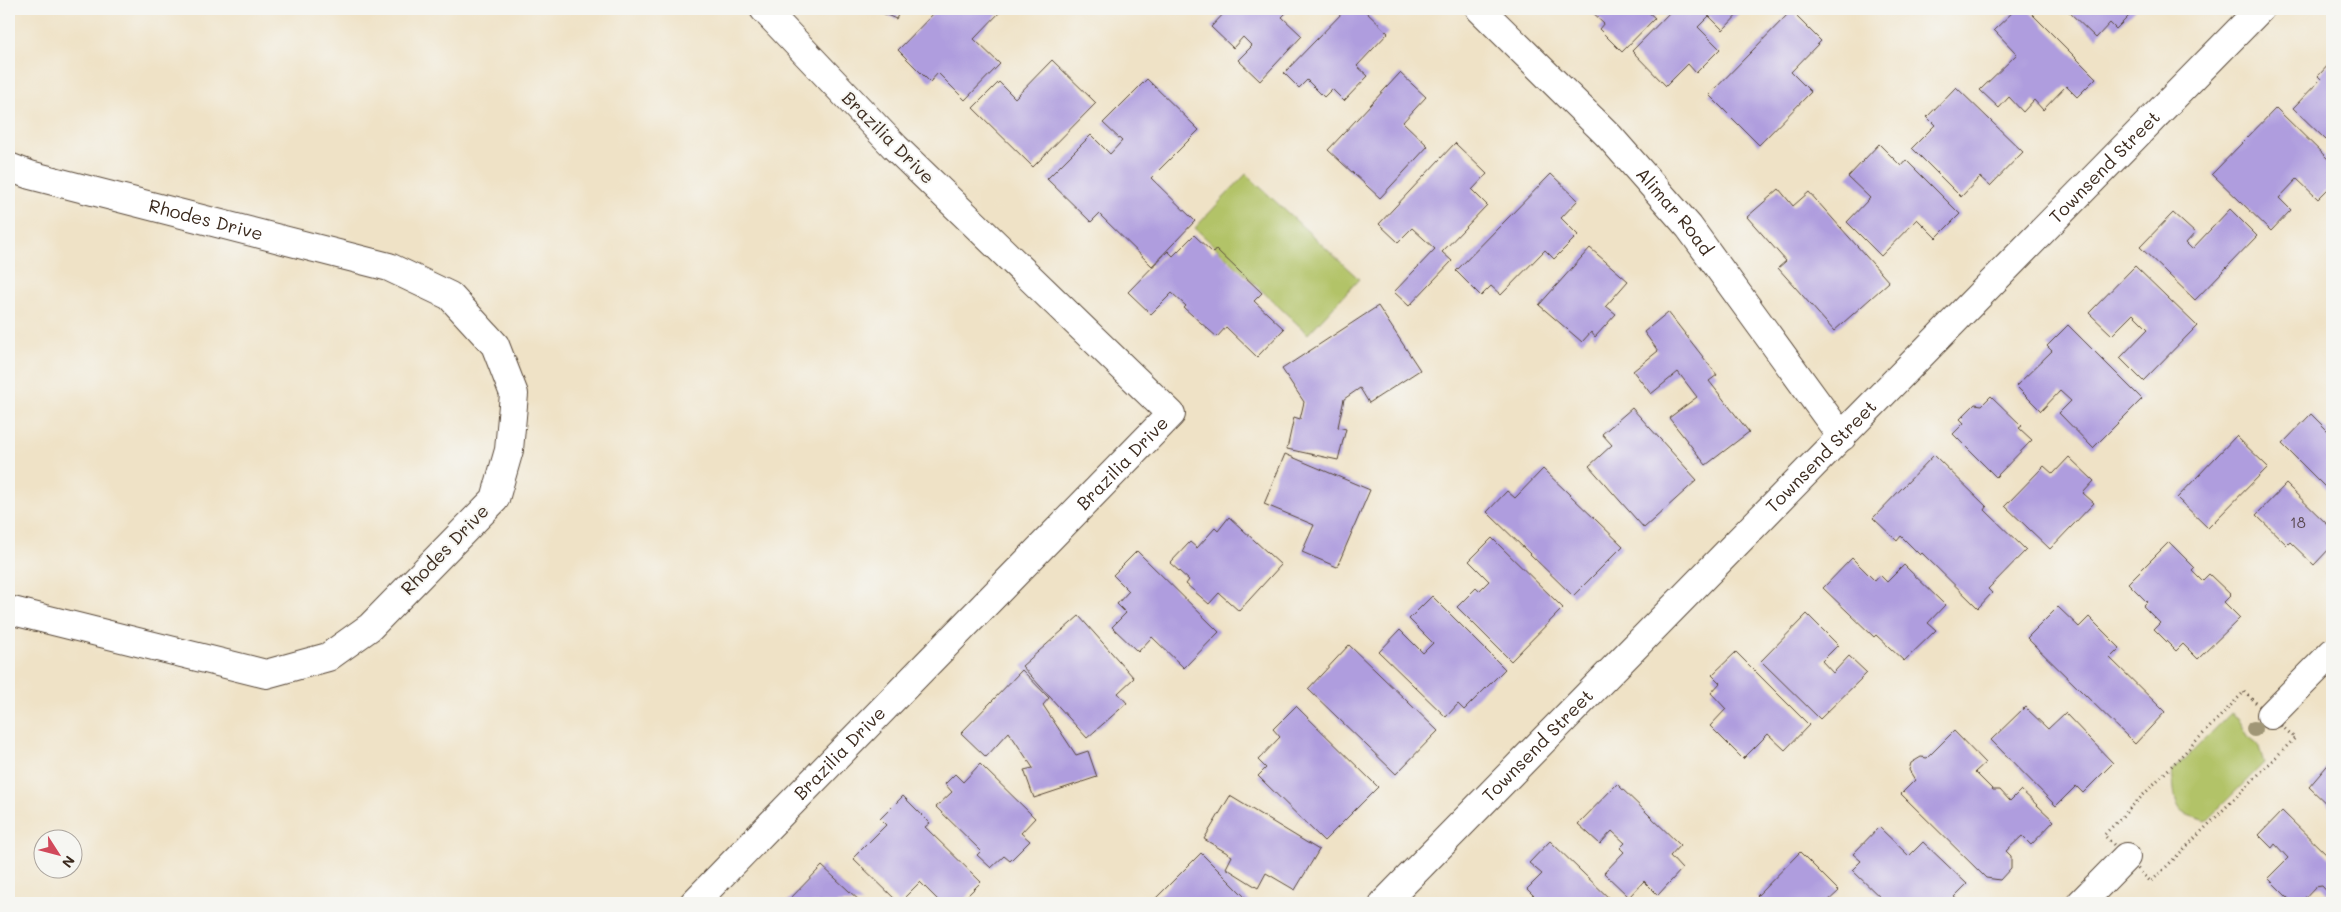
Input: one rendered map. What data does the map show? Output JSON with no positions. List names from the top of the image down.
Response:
{
  "streets": {
    "street": [
      "Brazilia Drive",
      "Townsend Street",
      "Alimar Road",
      "Rhodes Drive"
    ]
  },
  "crossings": [
    ["Townsend Street", "Alimar Road"]
  ],
  "house_numbers": ["18"],
  "north": "bottom right"
}
